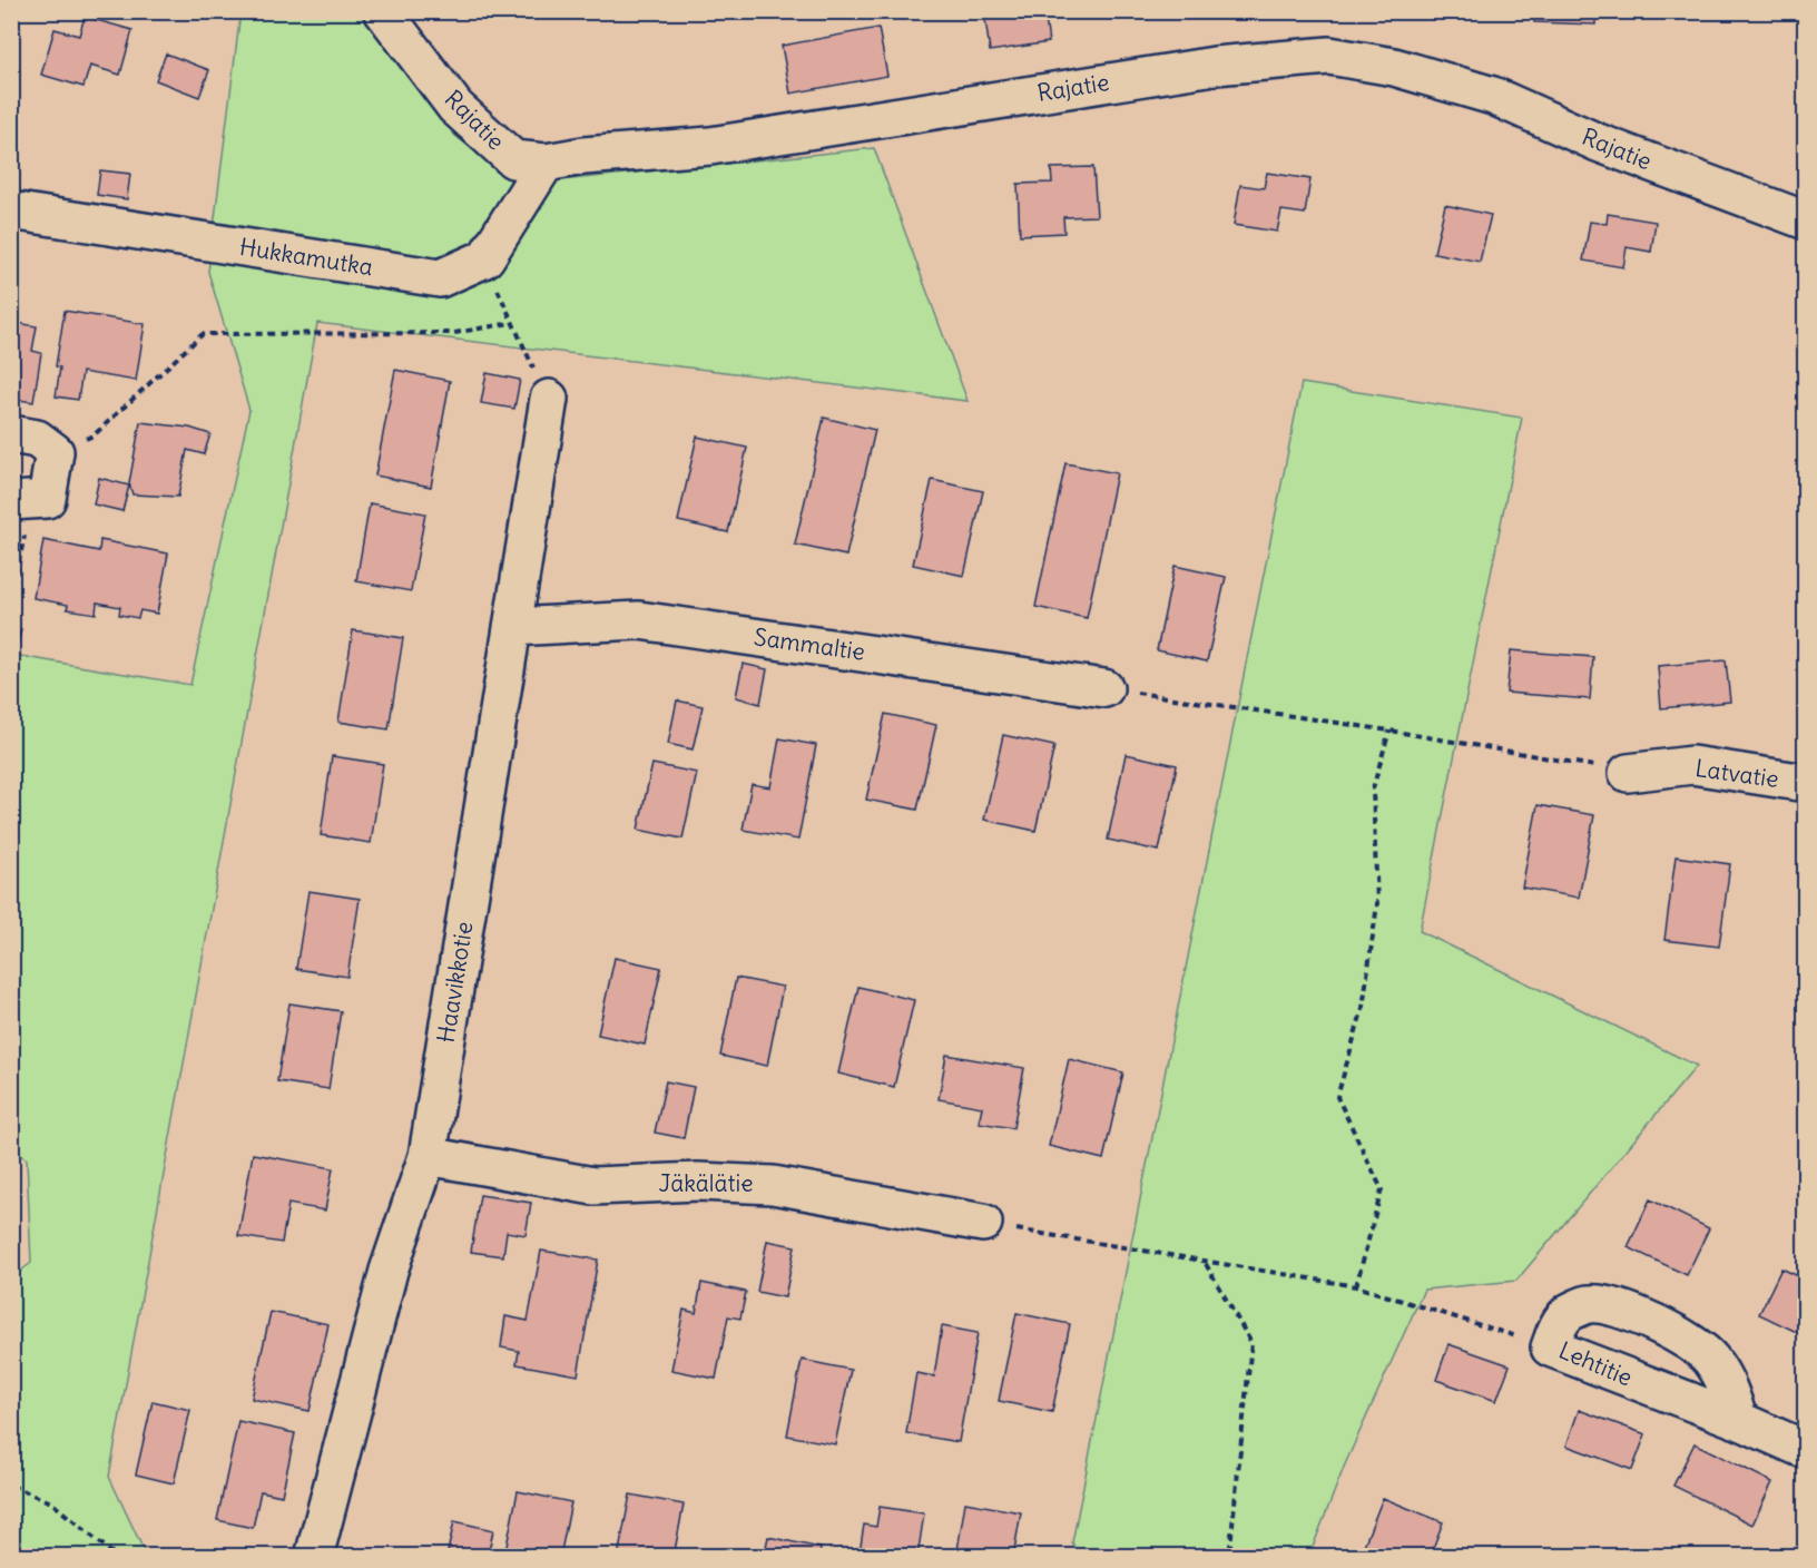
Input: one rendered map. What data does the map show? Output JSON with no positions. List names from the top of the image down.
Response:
{
  "streets": {
    "street": [
      "Rajatie",
      "Hukkamutka",
      "Sammaltie",
      "Latvatie",
      "Haavikkotie",
      "Jäkälätie",
      "Lehtitie"
    ]
  },
  "crossings": [
    ["Sammaltie", "Haavikkotie"],
    ["Haavikkotie", "Jäkälätie"]
  ]
}
